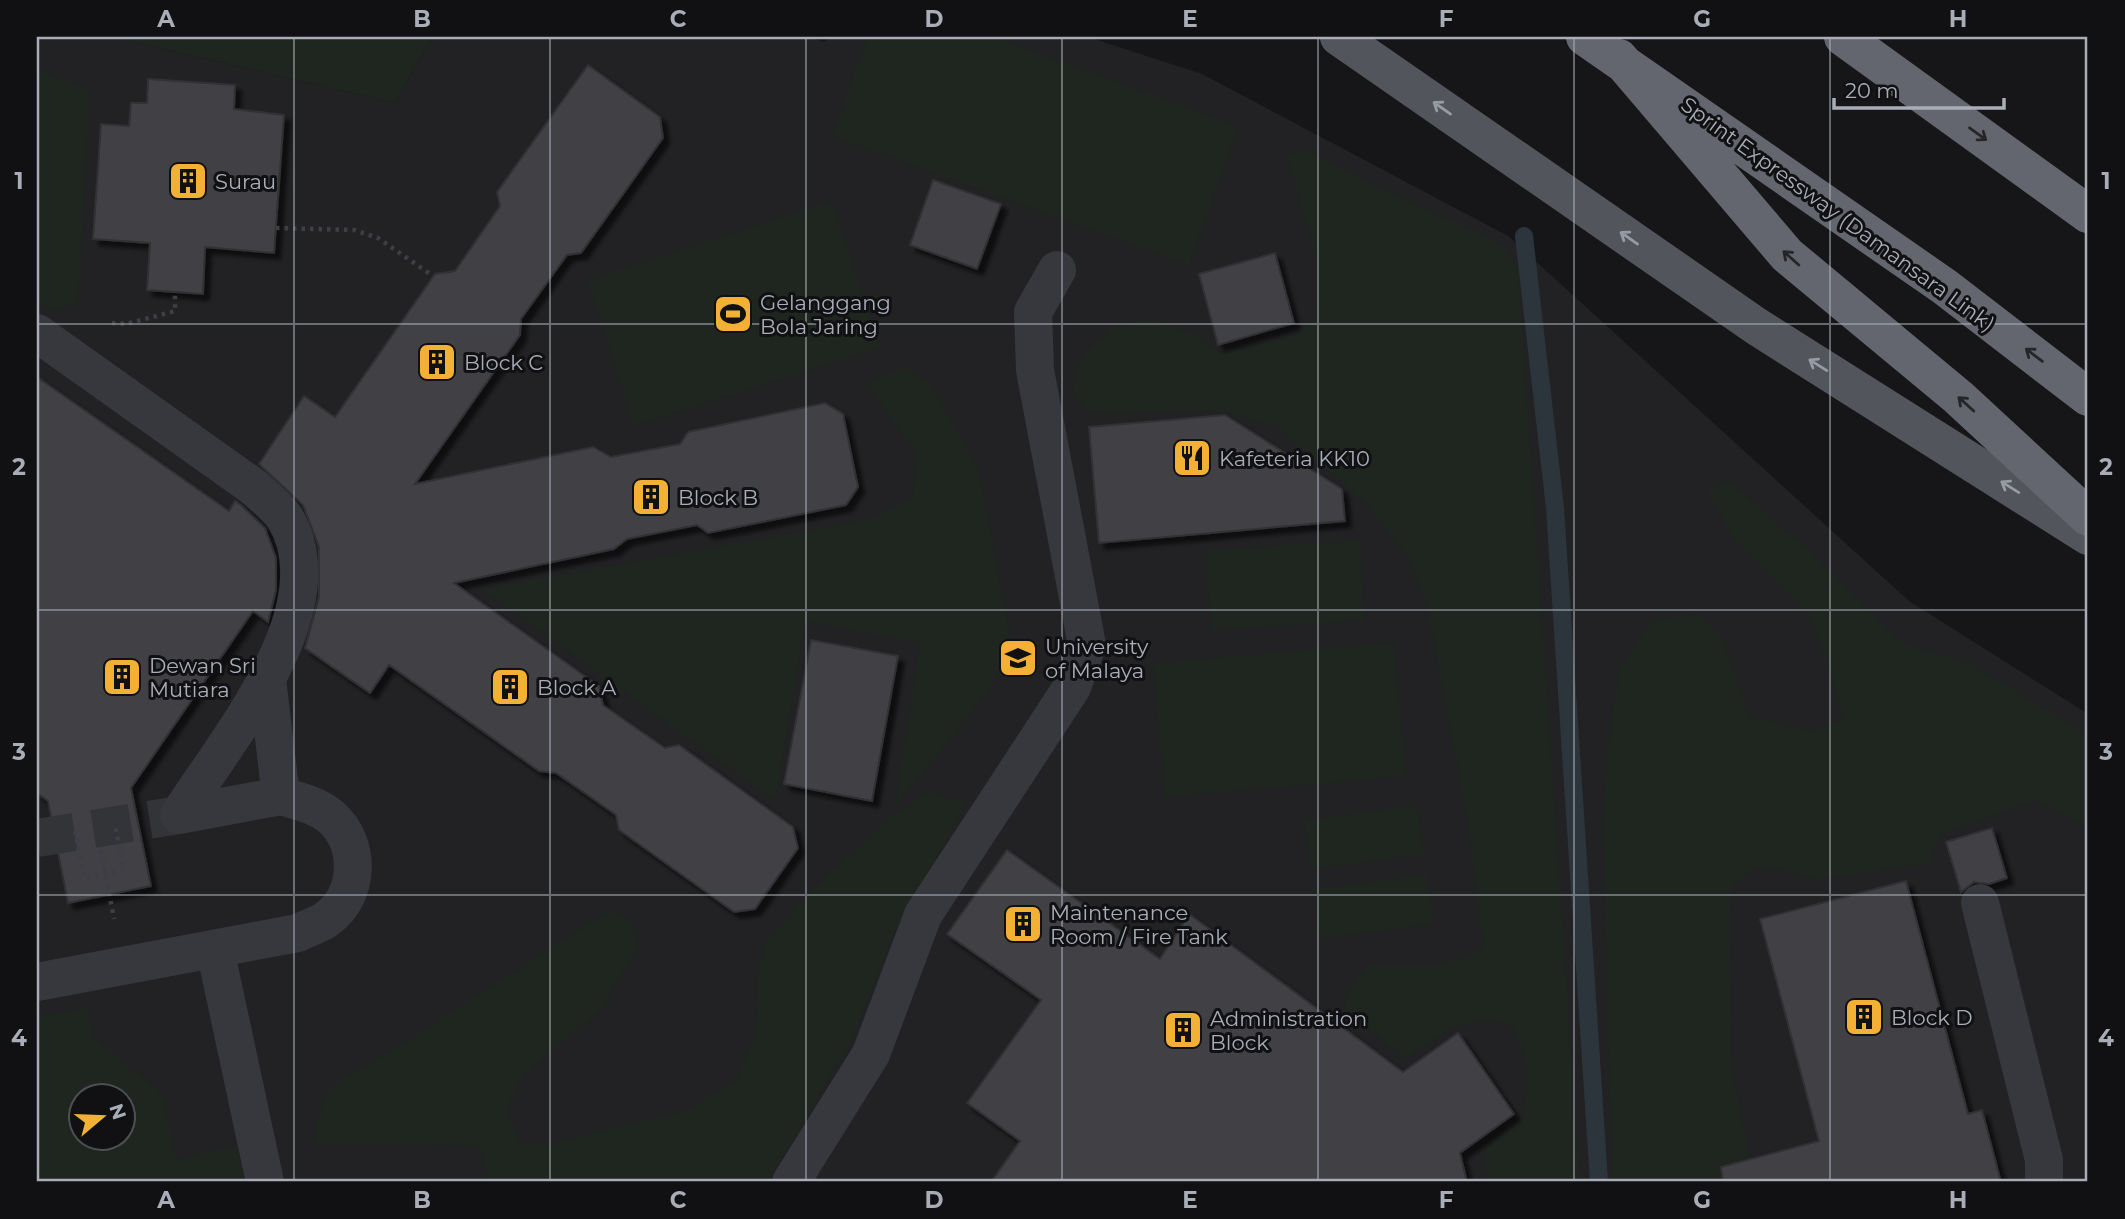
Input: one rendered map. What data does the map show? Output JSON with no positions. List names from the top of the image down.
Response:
{
  "streets": {
    "highway": ["Sprint Expressway (Damansara Link)"]
  },
  "places": {
    "building": [
      "Surau",
      "Block C",
      "Block B",
      "Dewan Sri Mutiara",
      "Block A",
      "Maintenance Room / Fire Tank",
      "Block D",
      "Administration Block"
    ],
    "sports": ["Gelanggang Bola Jaring"],
    "restaurant": ["Kafeteria KK10"],
    "school or university": ["University of Malaya"]
  },
  "scale_bar": "20 m",
  "north": "right",
  "grid": {
    "columns": [
      "A",
      "B",
      "C",
      "D",
      "E",
      "F",
      "G",
      "H"
    ],
    "rows": [
      "1",
      "2",
      "3",
      "4"
    ]
  }
}
